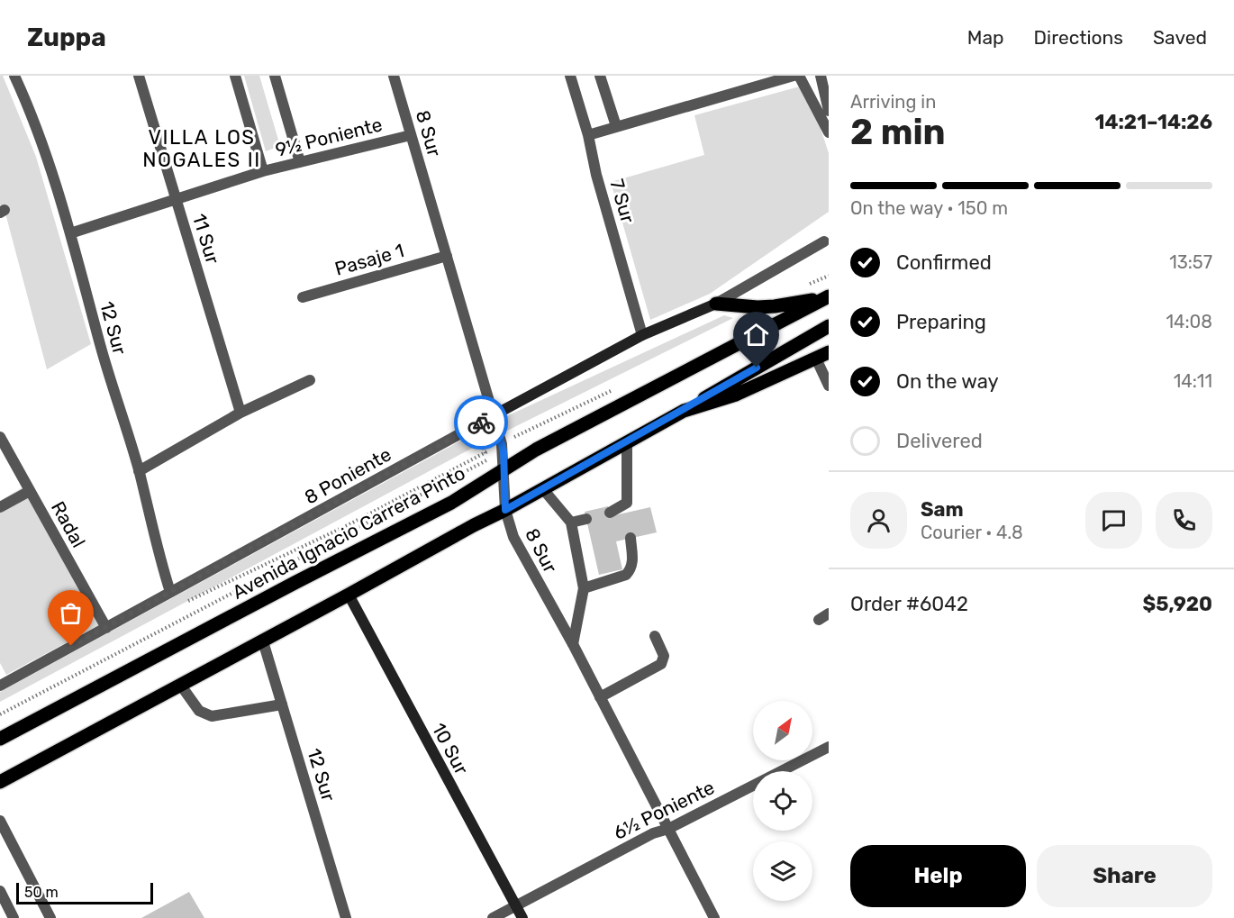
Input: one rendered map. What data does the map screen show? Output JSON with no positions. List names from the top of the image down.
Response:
{
  "streets": {
    "main road": ["Avenida Ignacio Carrera Pinto"],
    "street": [
      "8 Sur",
      "9½ Poniente",
      "7 Sur",
      "11 Sur",
      "Pasaje 1",
      "12 Sur",
      "8 Poniente",
      "Radal",
      "10 Sur",
      "6½ Poniente"
    ]
  },
  "crossings": [
    ["8 Sur", "9½ Poniente"],
    ["8 Sur", "Pasaje 1"],
    ["8 Sur", "8 Poniente"],
    ["8 Sur", "Avenida Ignacio Carrera Pinto"],
    ["8 Sur", "6½ Poniente"],
    ["9½ Poniente", "11 Sur"],
    ["9½ Poniente", "12 Sur"],
    ["7 Sur", "8 Poniente"],
    ["12 Sur", "8 Poniente"],
    ["8 Poniente", "Radal"],
    ["10 Sur", "6½ Poniente"]
  ],
  "districts": ["VILLA LOS NOGALES II"],
  "scale_bar": "50 m",
  "north": "top right",
  "page": {
    "header": "Zuppa",
    "nav": ["Map", "Directions", "Saved"],
    "heading": ["2 min", "Arriving in", "14:21–14:26"],
    "panel": [
      "Sam",
      "Courier · 4.8",
      "Order #6042",
      "$5,920"
    ],
    "bar": "On the way · 150 m",
    "list": [
      ["Confirmed", "13:57"],
      ["Preparing", "14:08"],
      ["On the way", "14:11"],
      "Delivered"
    ],
    "buttons": ["Help", "Share"],
    "scale": "50 m"
  }
}
